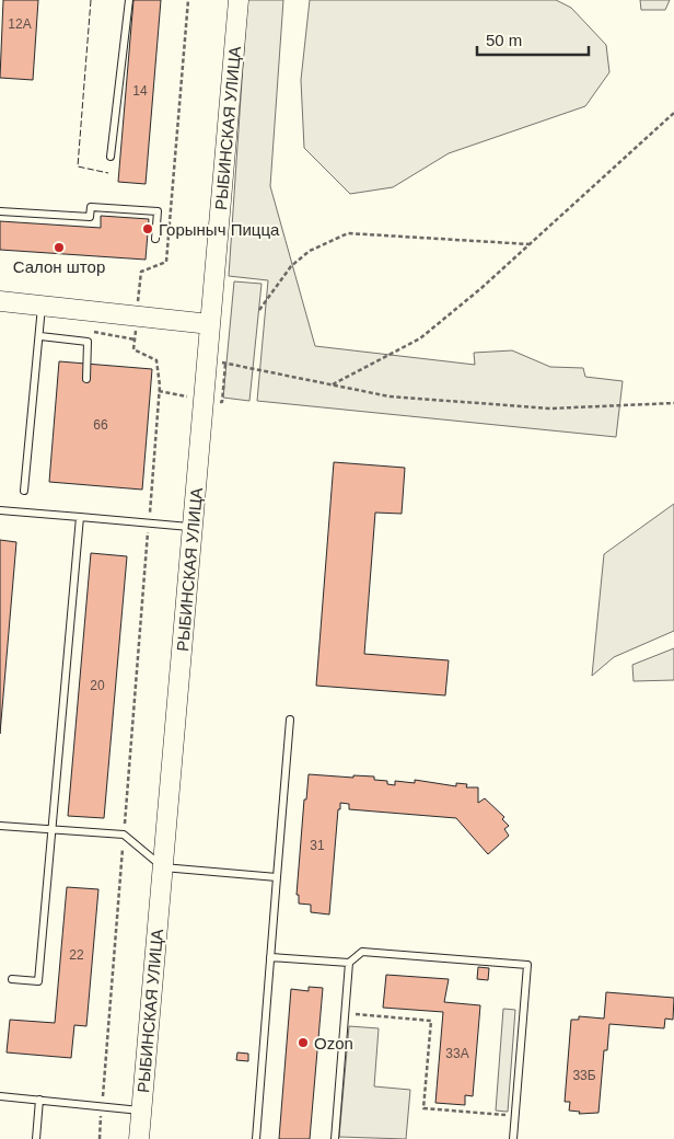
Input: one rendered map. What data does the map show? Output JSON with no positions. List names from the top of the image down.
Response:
{
  "streets": {
    "main road": ["РЫБИНСКАЯ УЛИЦА"]
  },
  "places": ["Горыныч Пицца", "Салон штор", "Ozon"],
  "house_numbers": [
    "12А",
    "14",
    "66",
    "20",
    "31",
    "22",
    "33А",
    "33Б"
  ],
  "scale_bar": "50 m"
}
